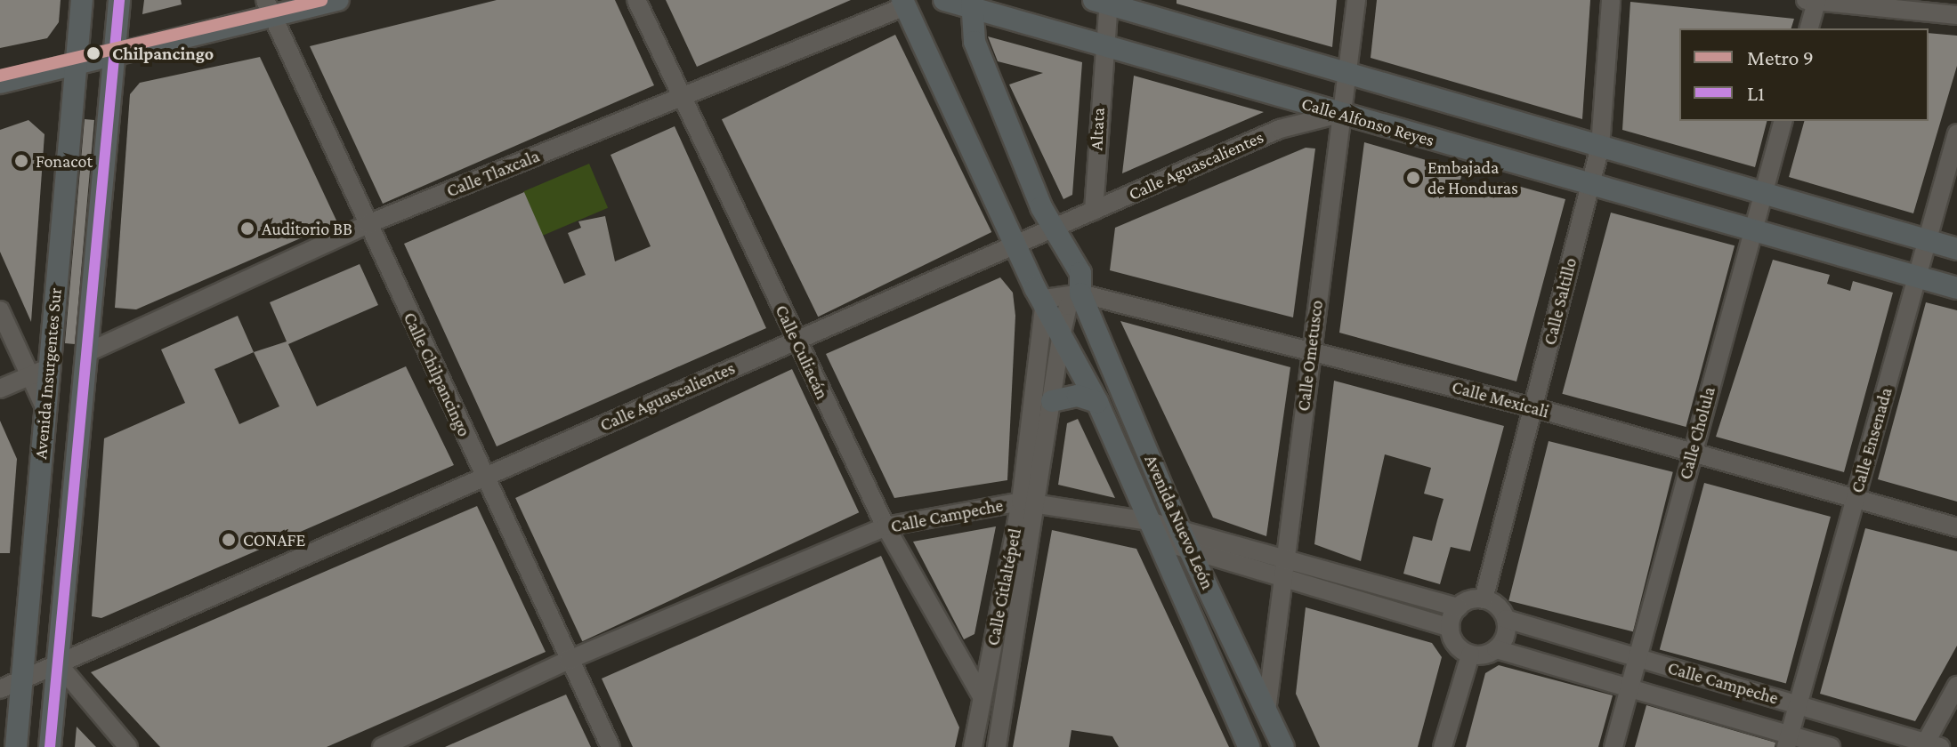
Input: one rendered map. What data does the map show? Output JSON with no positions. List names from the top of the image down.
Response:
{
  "streets": {
    "main road": ["Calle Alfonso Reyes", "Avenida Insurgentes Sur", "Avenida Nuevo León"],
    "street": [
      "Altata",
      "Calle Aguascalientes",
      "Calle Tlaxcala",
      "Calle Saltillo",
      "Calle Culiacán",
      "Calle Ometusco",
      "Calle Chilpancingo",
      "Calle Mexicali",
      "Calle Cholula",
      "Calle Ensenada",
      "Calle Campeche",
      "Calle Citlaltépetl"
    ]
  },
  "crossings": [
    ["Calle Alfonso Reyes", "Altata"],
    ["Calle Alfonso Reyes", "Calle Aguascalientes"],
    ["Calle Alfonso Reyes", "Calle Saltillo"],
    ["Calle Alfonso Reyes", "Calle Ometusco"],
    ["Calle Alfonso Reyes", "Calle Cholula"],
    ["Calle Alfonso Reyes", "Calle Ensenada"],
    ["Calle Alfonso Reyes", "Avenida Nuevo León"],
    ["Altata", "Calle Aguascalientes"],
    ["Calle Aguascalientes", "Calle Culiacán"],
    ["Calle Aguascalientes", "Calle Ometusco"],
    ["Calle Aguascalientes", "Avenida Insurgentes Sur"],
    ["Calle Aguascalientes", "Calle Chilpancingo"],
    ["Calle Aguascalientes", "Avenida Nuevo León"],
    ["Calle Tlaxcala", "Calle Culiacán"],
    ["Calle Tlaxcala", "Avenida Insurgentes Sur"],
    ["Calle Tlaxcala", "Calle Chilpancingo"],
    ["Calle Tlaxcala", "Avenida Nuevo León"],
    ["Calle Saltillo", "Calle Mexicali"],
    ["Calle Saltillo", "Calle Campeche"],
    ["Calle Culiacán", "Calle Campeche"],
    ["Calle Culiacán", "Calle Citlaltépetl"],
    ["Calle Ometusco", "Calle Mexicali"],
    ["Calle Ometusco", "Calle Campeche"],
    ["Calle Ometusco", "Avenida Nuevo León"],
    ["Calle Chilpancingo", "Calle Campeche"],
    ["Calle Mexicali", "Calle Cholula"],
    ["Calle Mexicali", "Calle Ensenada"],
    ["Calle Mexicali", "Avenida Nuevo León"],
    ["Calle Cholula", "Calle Campeche"],
    ["Calle Ensenada", "Calle Campeche"],
    ["Calle Campeche", "Avenida Nuevo León"],
    ["Calle Campeche", "Calle Citlaltépetl"],
    ["Avenida Nuevo León", "Calle Citlaltépetl"]
  ],
  "places": [
    "Chilpancingo",
    "Fonacot",
    "Embajada de Honduras",
    "Auditorio BB",
    "CONAFE"
  ],
  "lines": ["metro line 9", "transit line L1"],
  "legend": ["Metro 9", "L1"]
}
